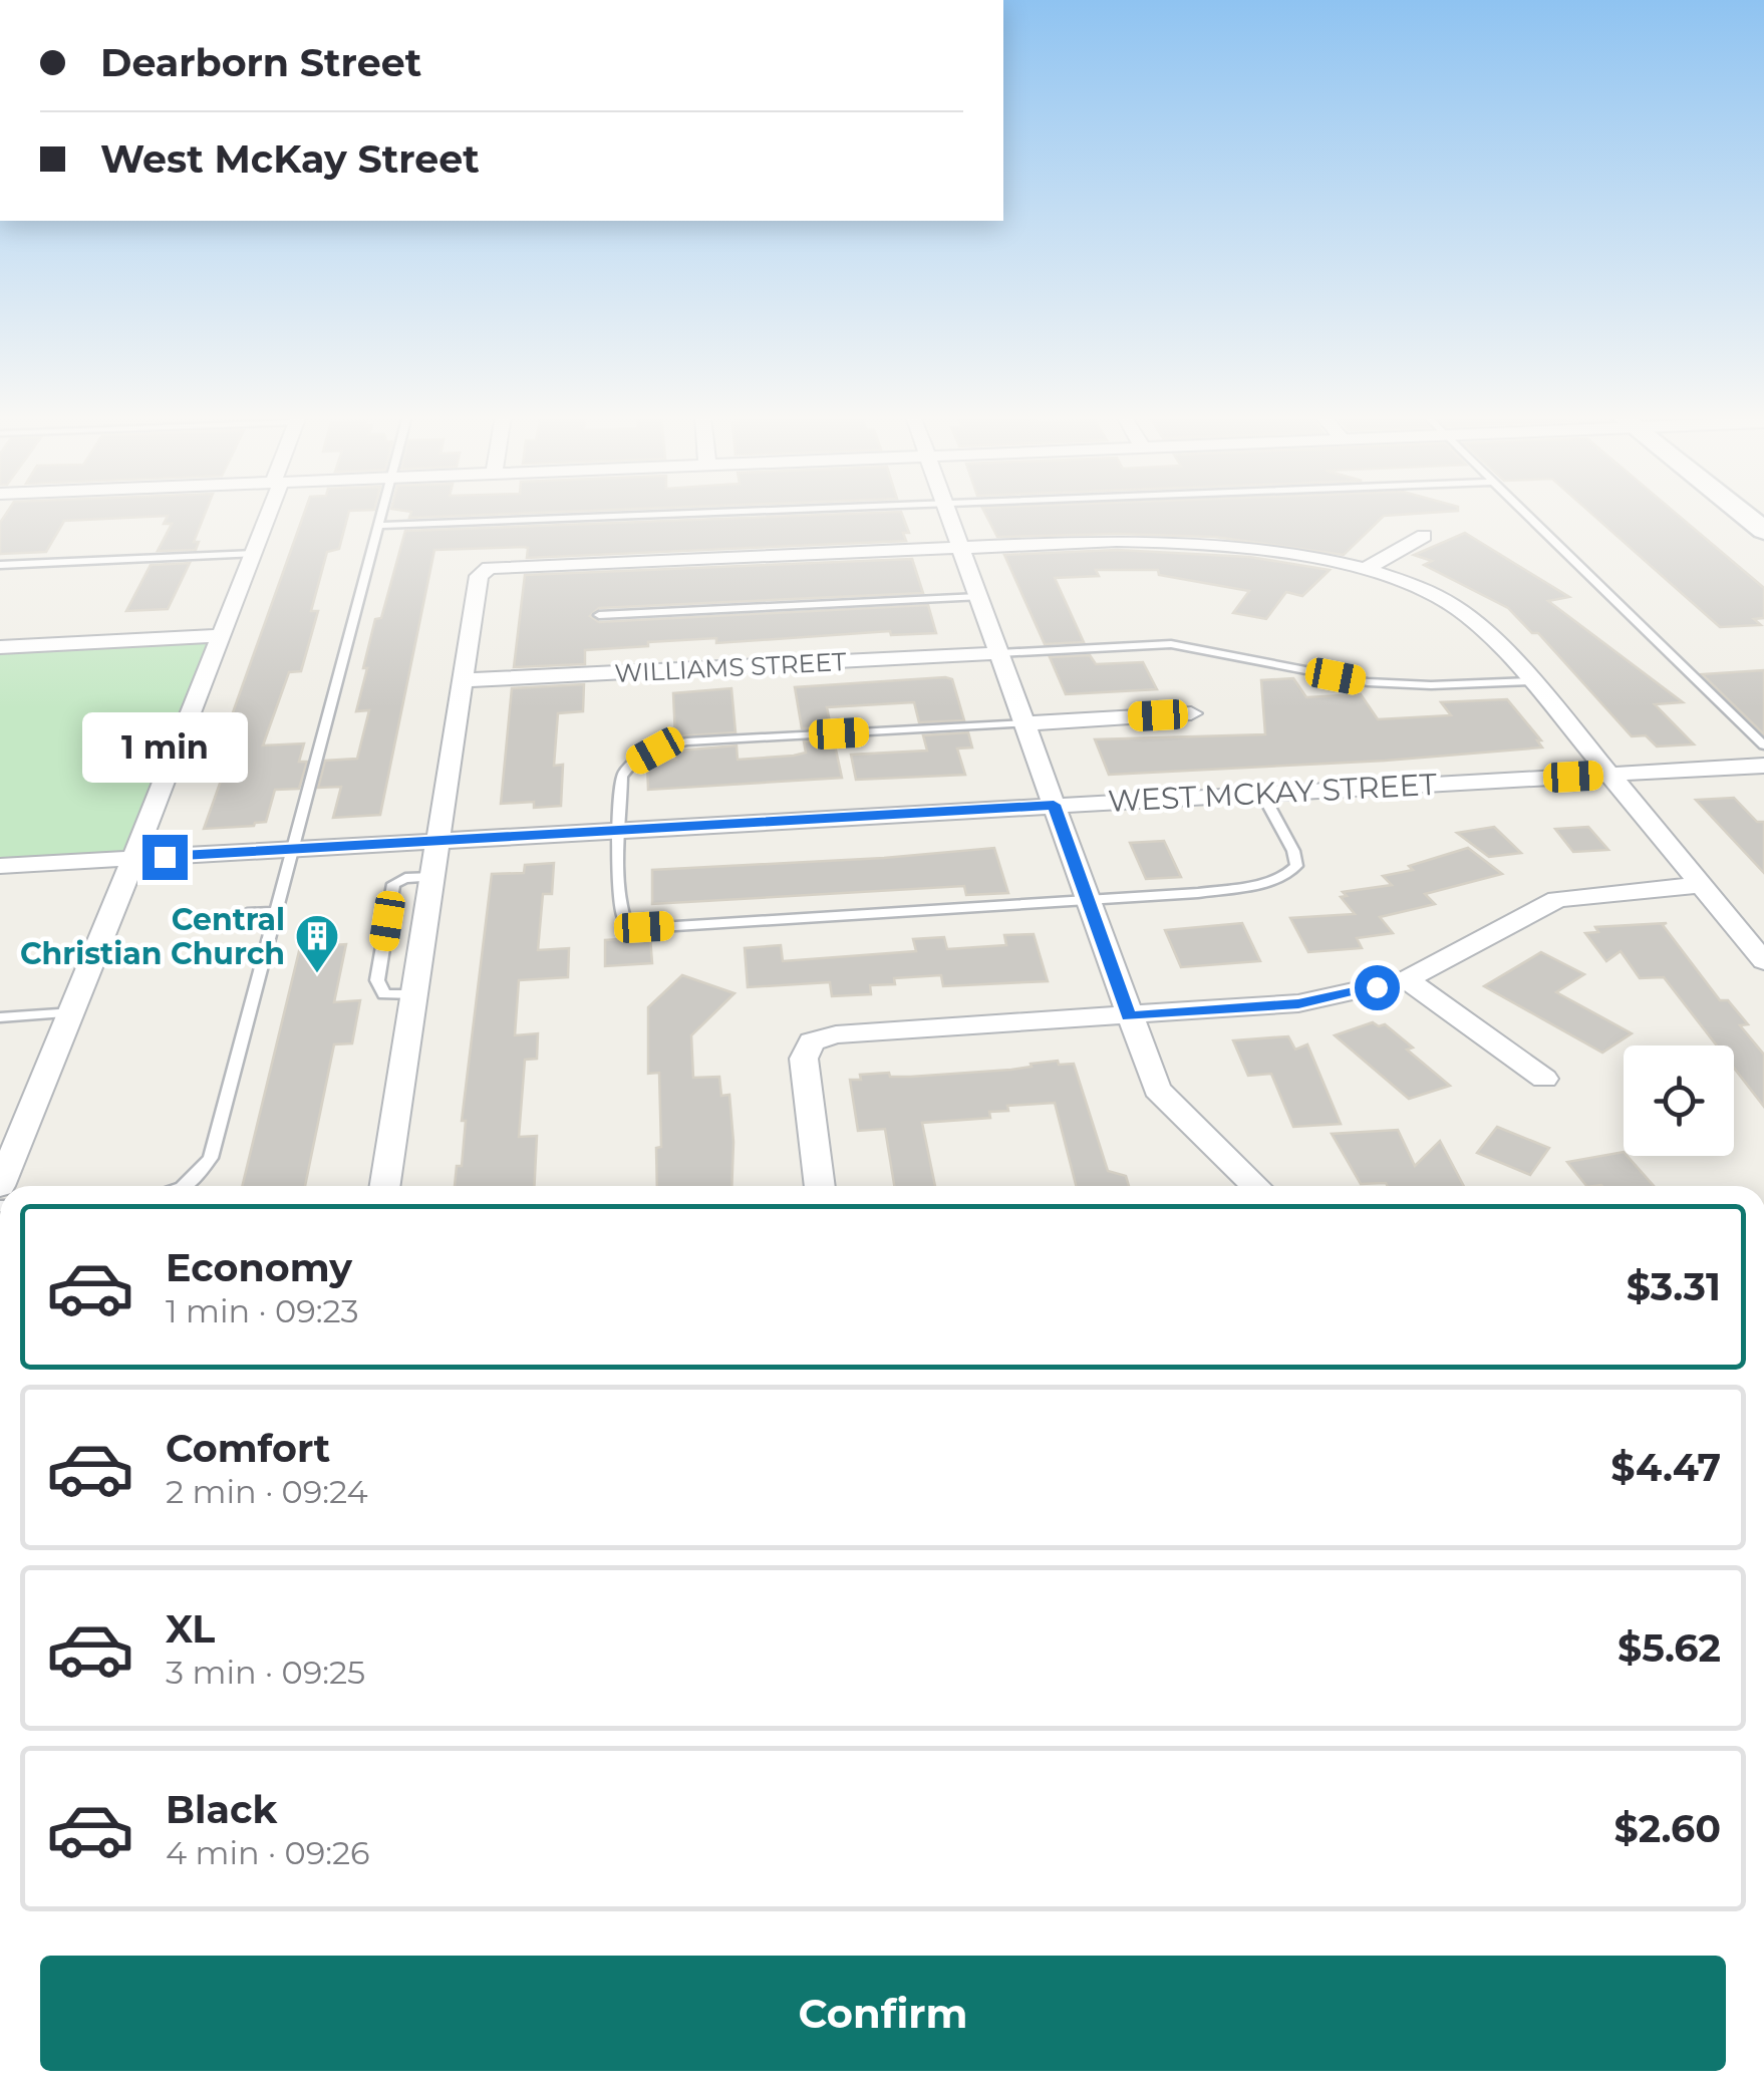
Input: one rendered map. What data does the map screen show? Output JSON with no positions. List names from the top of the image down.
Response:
{
  "streets": {
    "street": ["WILLIAMS STREET", "WEST MCKAY STREET"]
  },
  "places": {
    "building": ["Central Christian Church"]
  },
  "page": {
    "banner": ["Dearborn Street", "West McKay Street"],
    "bubble": "1 min",
    "list": [
      {
        "name": "Economy",
        "note": "1 min · 09:23",
        "value": "$3.31"
      },
      {
        "name": "Comfort",
        "note": "2 min · 09:24",
        "value": "$4.47"
      },
      {
        "name": "XL",
        "note": "3 min · 09:25",
        "value": "$5.62"
      },
      {
        "name": "Black",
        "note": "4 min · 09:26",
        "value": "$2.60"
      }
    ],
    "buttons": "Confirm"
  }
}
